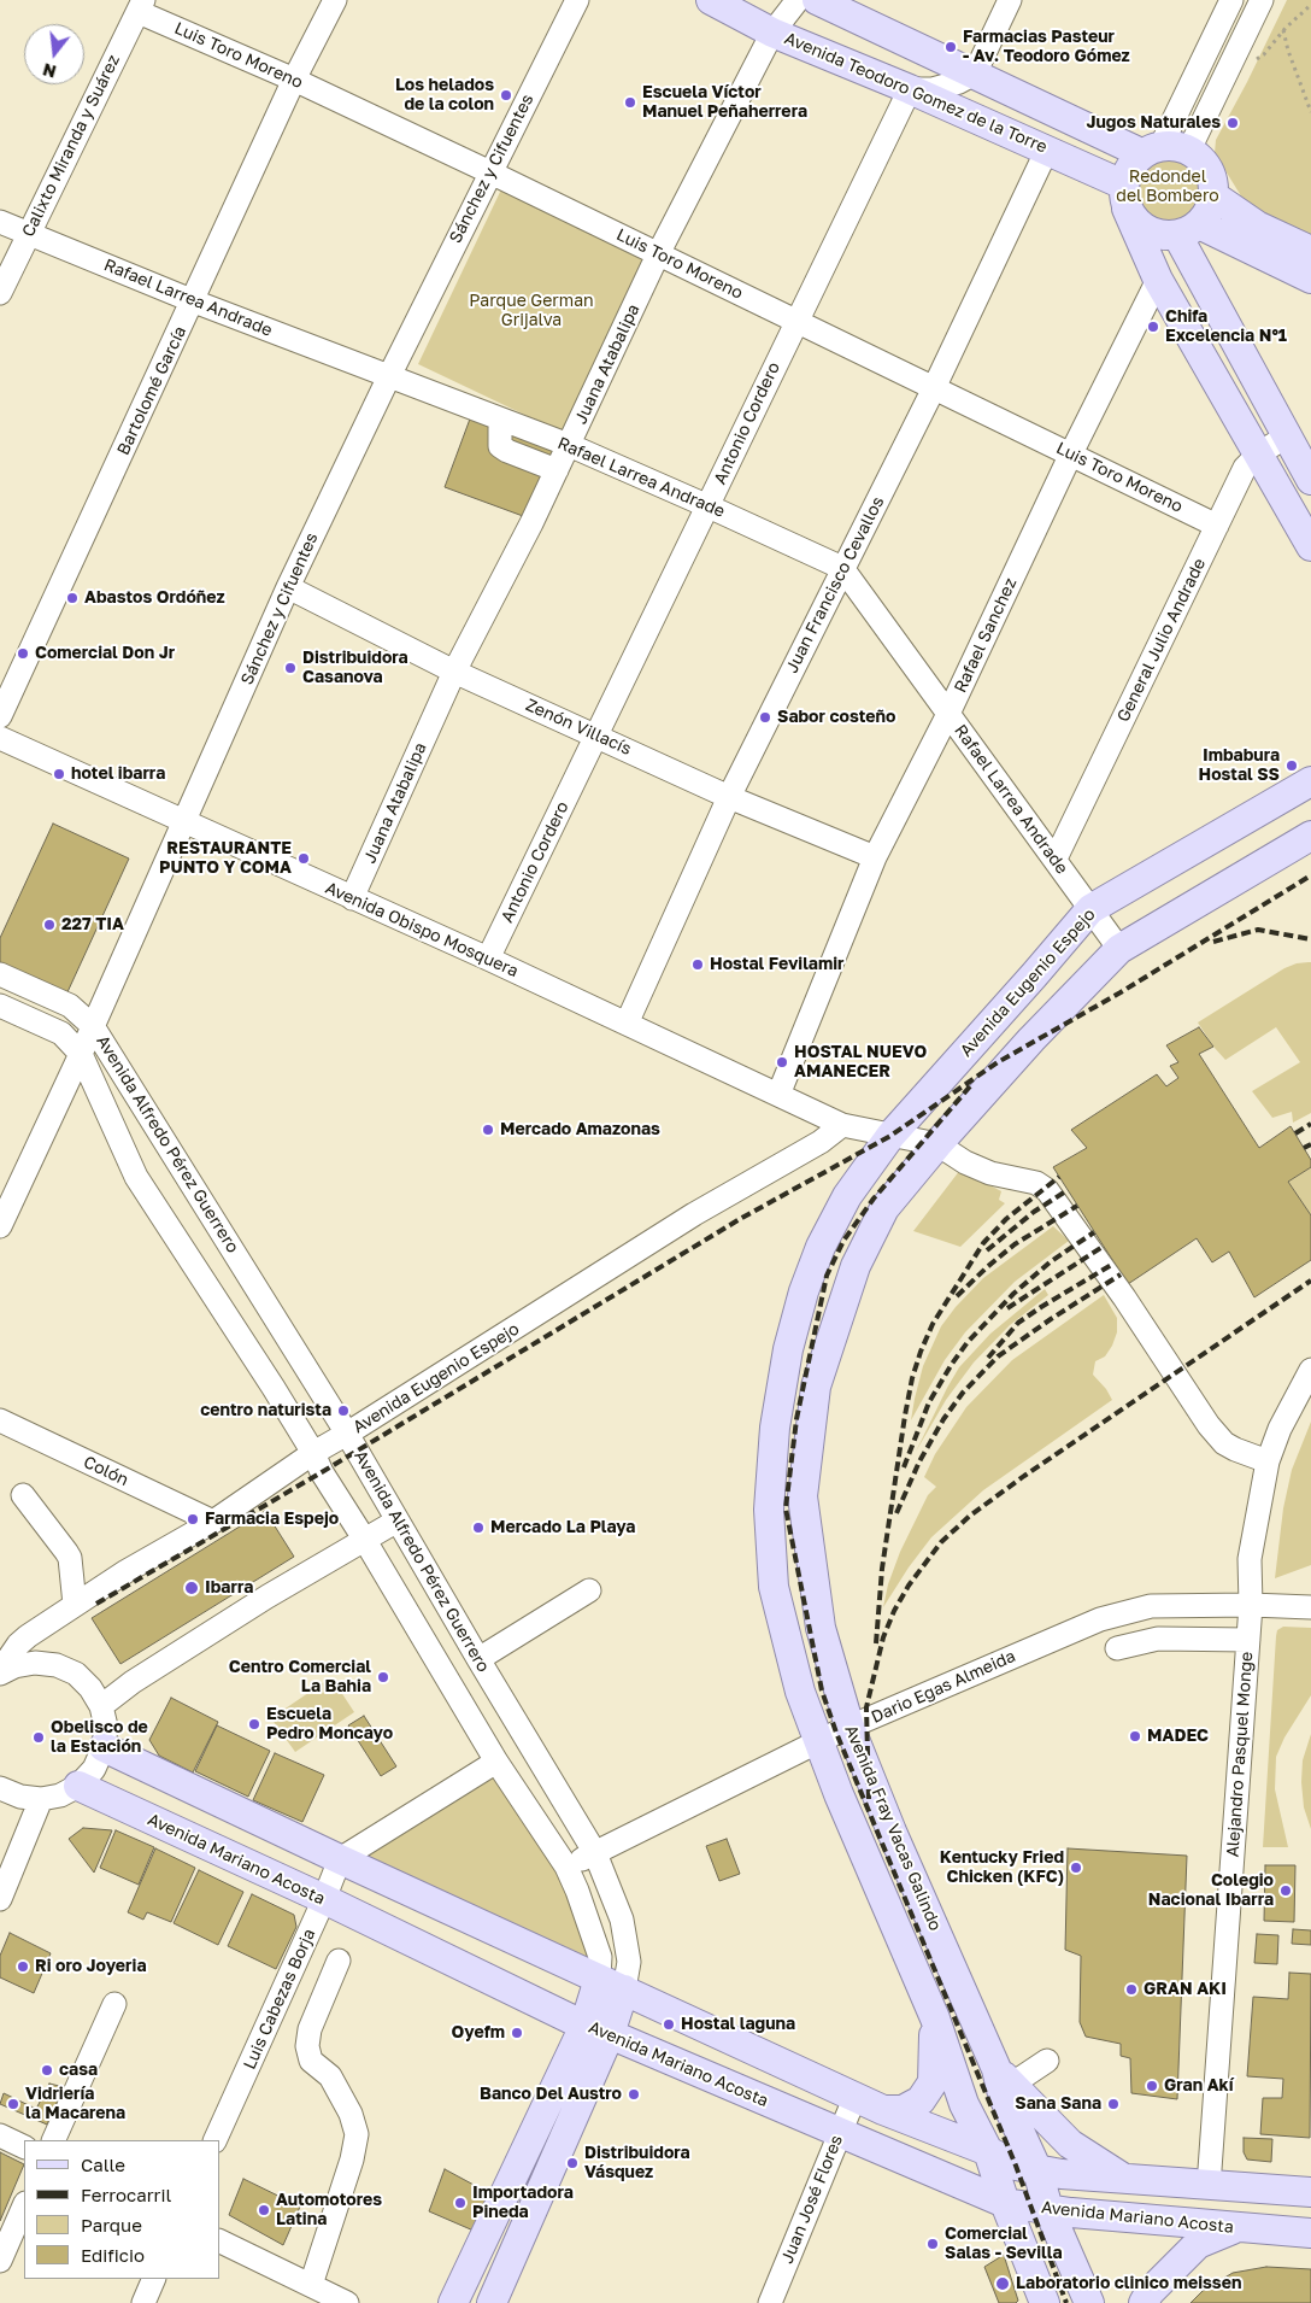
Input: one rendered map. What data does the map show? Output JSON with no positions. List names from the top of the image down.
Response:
{
  "streets": {
    "main road": [
      "Avenida Teodoro Gomez de la Torre",
      "Avenida Eugenio Espejo",
      "Avenida Fray Vacas Galindo",
      "Avenida Mariano Acosta"
    ],
    "street": [
      "Luis Toro Moreno",
      "Calixto Miranda y Suárez",
      "Sánchez y Cifuentes",
      "Rafael Larrea Andrade",
      "Juana Atabalipa",
      "Bartolomé García",
      "Antonio Cordero",
      "Juan Francisco Cevallos",
      "Rafael Sanchez",
      "General Julio Andrade",
      "Zenón Villacís",
      "Avenida Obispo Mosquera",
      "Avenida Alfredo Pérez Guerrero",
      "Colón",
      "Dario Egas Almeida",
      "Alejandro Pasquel Monge",
      "Luis Cabezas Borja",
      "Juan José Flores"
    ]
  },
  "crossings": [
    ["Luis Toro Moreno", "Calixto Miranda y Suárez"],
    ["Luis Toro Moreno", "Sánchez y Cifuentes"],
    ["Luis Toro Moreno", "Juana Atabalipa"],
    ["Luis Toro Moreno", "Bartolomé García"],
    ["Luis Toro Moreno", "Antonio Cordero"],
    ["Luis Toro Moreno", "Juan Francisco Cevallos"],
    ["Luis Toro Moreno", "Rafael Sanchez"],
    ["Luis Toro Moreno", "General Julio Andrade"],
    ["Avenida Teodoro Gomez de la Torre", "Juana Atabalipa"],
    ["Avenida Teodoro Gomez de la Torre", "Antonio Cordero"],
    ["Avenida Teodoro Gomez de la Torre", "Juan Francisco Cevallos"],
    ["Calixto Miranda y Suárez", "Rafael Larrea Andrade"],
    ["Sánchez y Cifuentes", "Rafael Larrea Andrade"],
    ["Sánchez y Cifuentes", "Zenón Villacís"],
    ["Sánchez y Cifuentes", "Avenida Obispo Mosquera"],
    ["Sánchez y Cifuentes", "Avenida Alfredo Pérez Guerrero"],
    ["Rafael Larrea Andrade", "Juana Atabalipa"],
    ["Rafael Larrea Andrade", "Bartolomé García"],
    ["Rafael Larrea Andrade", "Antonio Cordero"],
    ["Rafael Larrea Andrade", "Juan Francisco Cevallos"],
    ["Rafael Larrea Andrade", "Rafael Sanchez"],
    ["Rafael Larrea Andrade", "General Julio Andrade"],
    ["Rafael Larrea Andrade", "Avenida Eugenio Espejo"],
    ["Juana Atabalipa", "Zenón Villacís"],
    ["Juana Atabalipa", "Avenida Obispo Mosquera"],
    ["Antonio Cordero", "Zenón Villacís"],
    ["Antonio Cordero", "Avenida Obispo Mosquera"],
    ["Juan Francisco Cevallos", "Zenón Villacís"],
    ["Juan Francisco Cevallos", "Avenida Obispo Mosquera"],
    ["Rafael Sanchez", "Zenón Villacís"],
    ["Rafael Sanchez", "Avenida Obispo Mosquera"],
    ["Avenida Obispo Mosquera", "Avenida Eugenio Espejo"],
    ["Avenida Eugenio Espejo", "Avenida Alfredo Pérez Guerrero"],
    ["Avenida Eugenio Espejo", "Colón"],
    ["Avenida Eugenio Espejo", "Avenida Fray Vacas Galindo"],
    ["Avenida Alfredo Pérez Guerrero", "Dario Egas Almeida"],
    ["Dario Egas Almeida", "Alejandro Pasquel Monge"],
    ["Dario Egas Almeida", "Avenida Fray Vacas Galindo"],
    ["Avenida Fray Vacas Galindo", "Avenida Mariano Acosta"],
    ["Avenida Mariano Acosta", "Luis Cabezas Borja"],
    ["Avenida Mariano Acosta", "Juan José Flores"]
  ],
  "parks": ["Redondel del Bombero", "Parque German Grijalva"],
  "places": [
    "Farmacias Pasteur - Av. Teodoro Gómez",
    "Los helados de la colon",
    "Escuela Víctor Manuel Peñaherrera",
    "Jugos Naturales",
    "Chifa Excelencia N°1",
    "Abastos Ordóñez",
    "Comercial Don Jr",
    "Distribuidora Casanova",
    "Sabor costeño",
    "Imbabura Hostal SS",
    "hotel ibarra",
    "RESTAURANTE PUNTO Y COMA",
    "227 TIA",
    "Hostal Fevilamir",
    "HOSTAL NUEVO AMANECER",
    "Mercado Amazonas",
    "centro naturista",
    "Farmacia Espejo",
    "Mercado La Playa",
    "Ibarra",
    "Centro Comercial La Bahia",
    "Escuela Pedro Moncayo",
    "MADEC",
    "Obelisco de la Estación",
    "Kentucky Fried Chicken (KFC)",
    "Colegio Nacional Ibarra",
    "Ri oro Joyeria",
    "GRAN AKI",
    "Hostal laguna",
    "Oyefm",
    "casa",
    "Gran Akí",
    "Banco Del Austro",
    "Vidriería la Macarena",
    "Sana Sana",
    "Distribuidora Vásquez",
    "Importadora Pineda",
    "Automotores Latina",
    "Comercial Salas - Sevilla",
    "Laboratorio clinico meissen"
  ],
  "legend": [
    "Calle",
    "Ferrocarril",
    "Parque",
    "Edificio"
  ],
  "north": "bottom"
}
